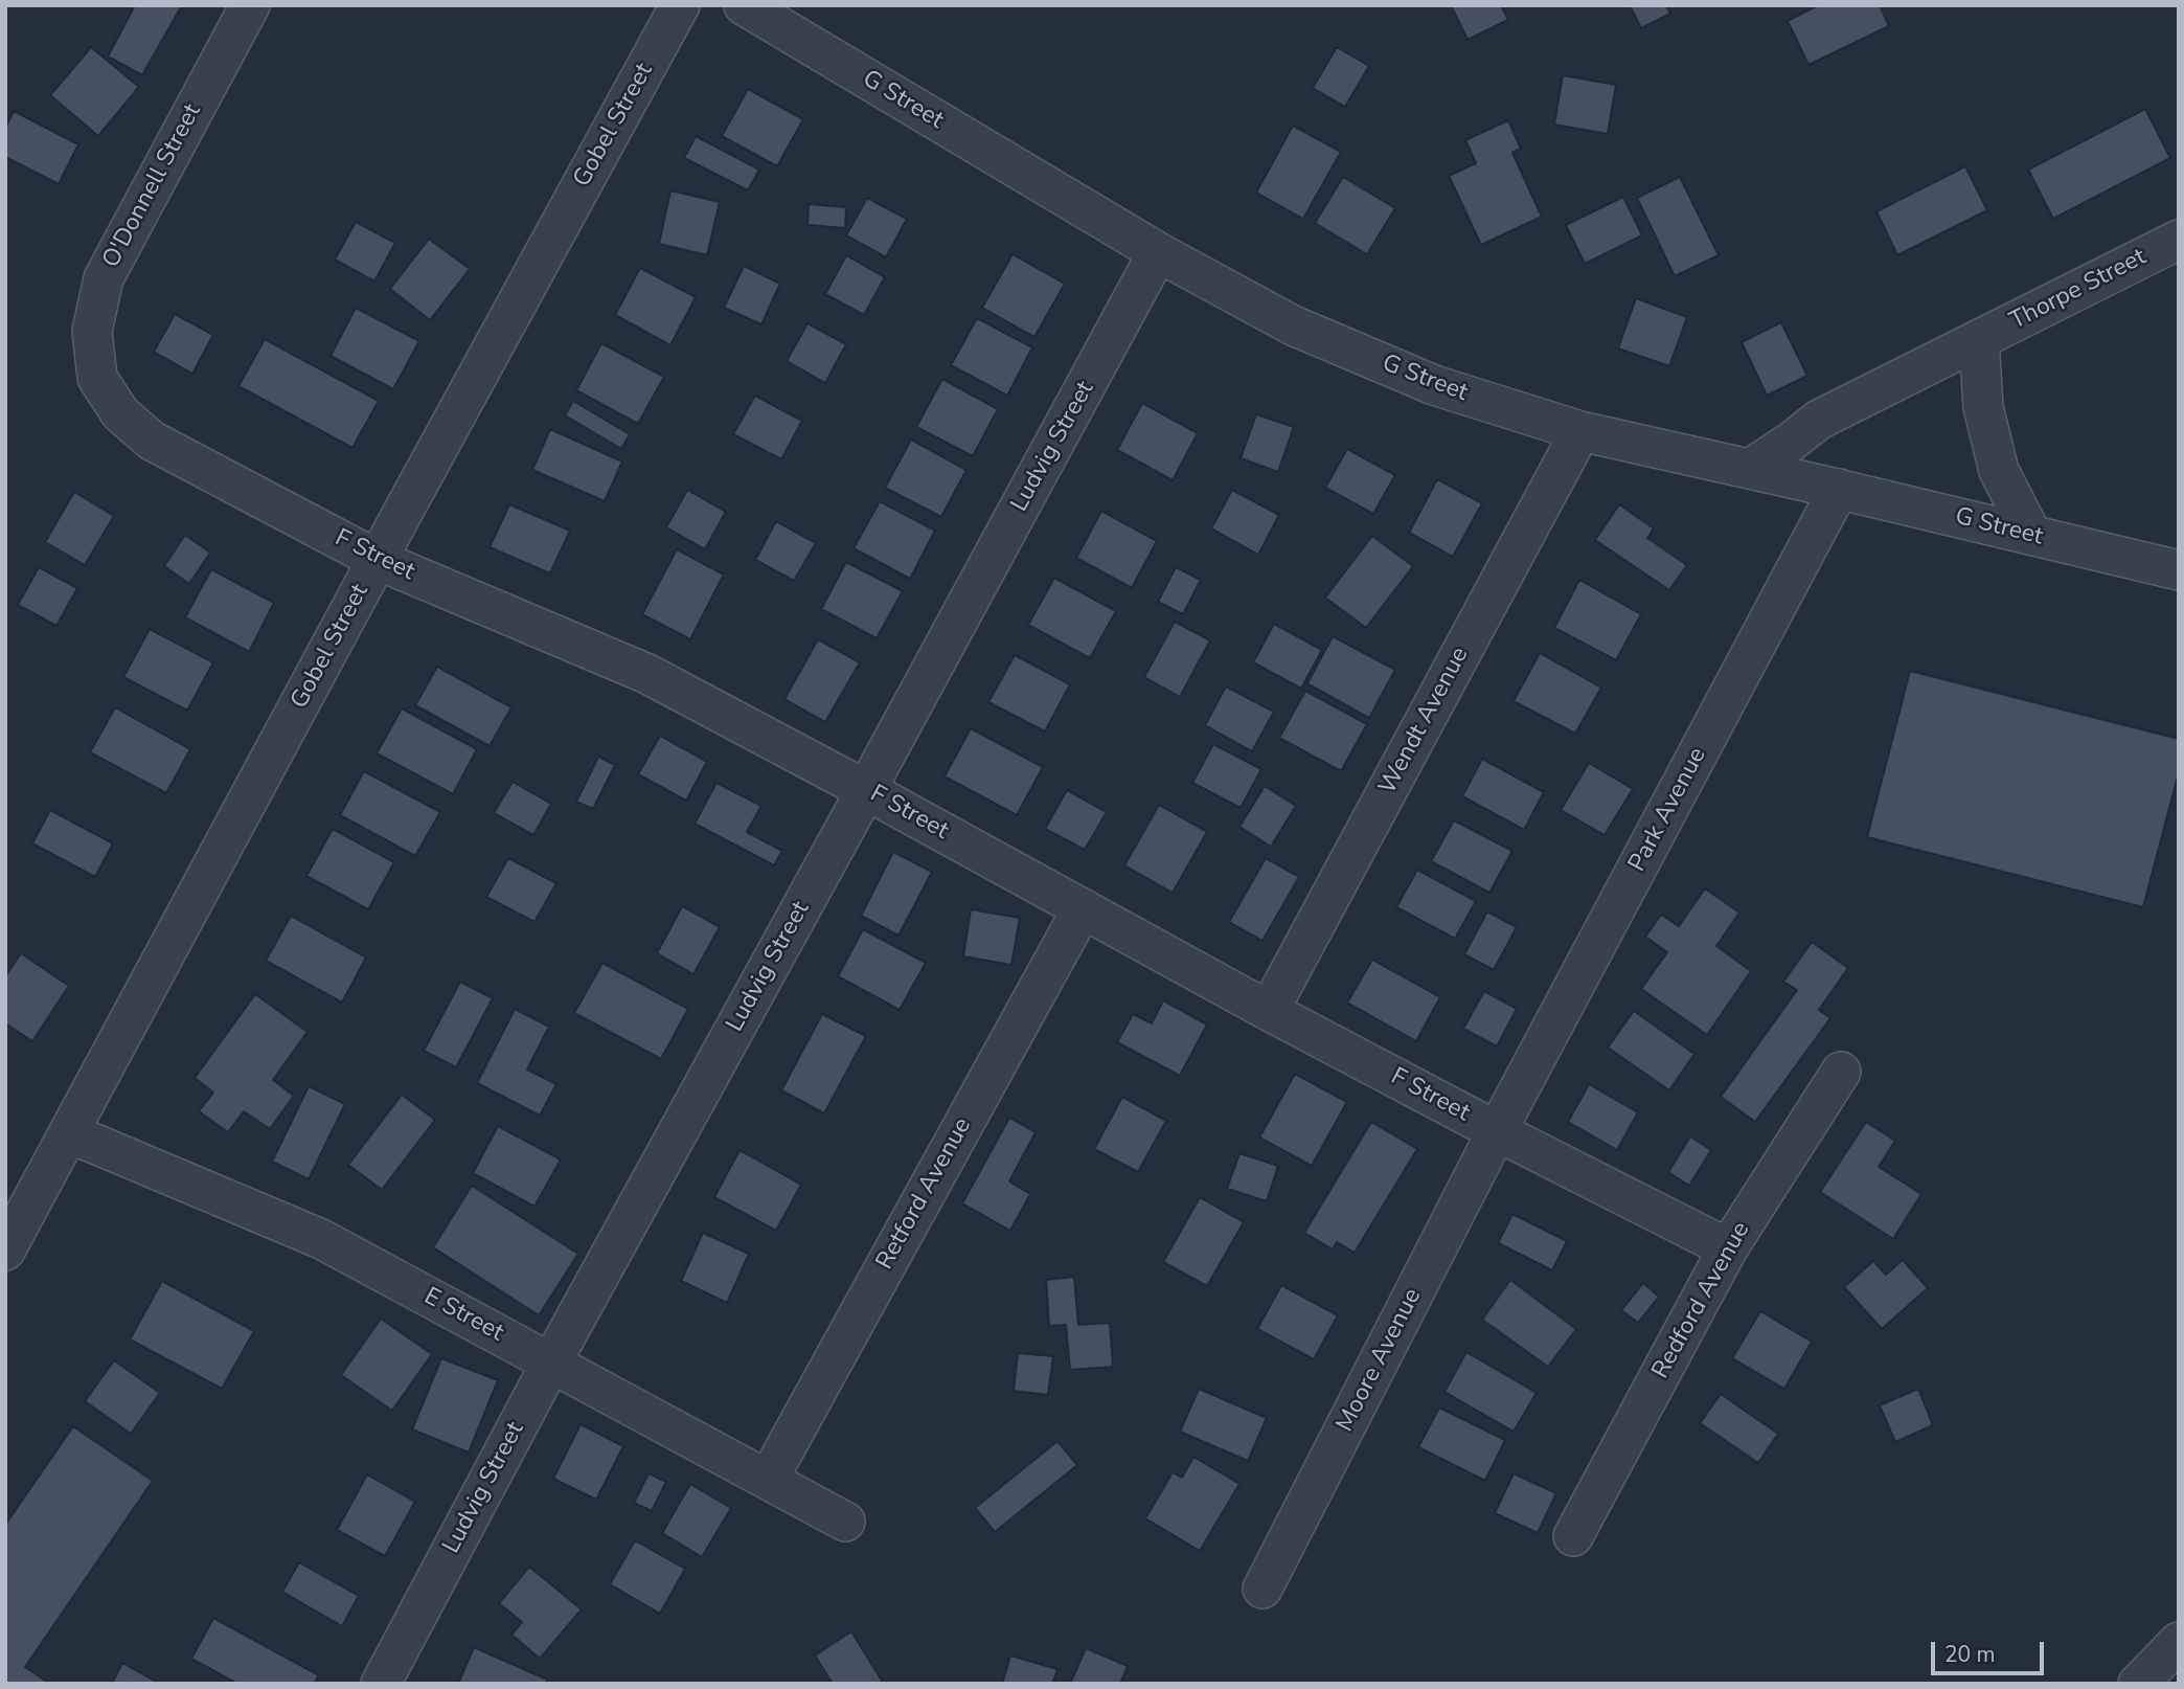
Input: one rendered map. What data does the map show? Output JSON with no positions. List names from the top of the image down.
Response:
{
  "streets": {
    "street": [
      "G Street",
      "Gobel Street",
      "O'Donnell Street",
      "Thorpe Street",
      "Ludvig Street",
      "F Street",
      "Wendt Avenue",
      "Park Avenue",
      "Retford Avenue",
      "Redford Avenue",
      "E Street",
      "Moore Avenue"
    ]
  },
  "crossings": [
    ["G Street", "Thorpe Street"],
    ["G Street", "Ludvig Street"],
    ["G Street", "Wendt Avenue"],
    ["G Street", "Park Avenue"],
    ["Gobel Street", "F Street"],
    ["Gobel Street", "E Street"],
    ["O'Donnell Street", "F Street"],
    ["Ludvig Street", "F Street"],
    ["Ludvig Street", "E Street"],
    ["F Street", "Wendt Avenue"],
    ["F Street", "Park Avenue"],
    ["F Street", "Retford Avenue"],
    ["F Street", "Redford Avenue"],
    ["F Street", "Moore Avenue"],
    ["Park Avenue", "Moore Avenue"],
    ["Retford Avenue", "E Street"]
  ],
  "scale_bar": "20 m"
}
